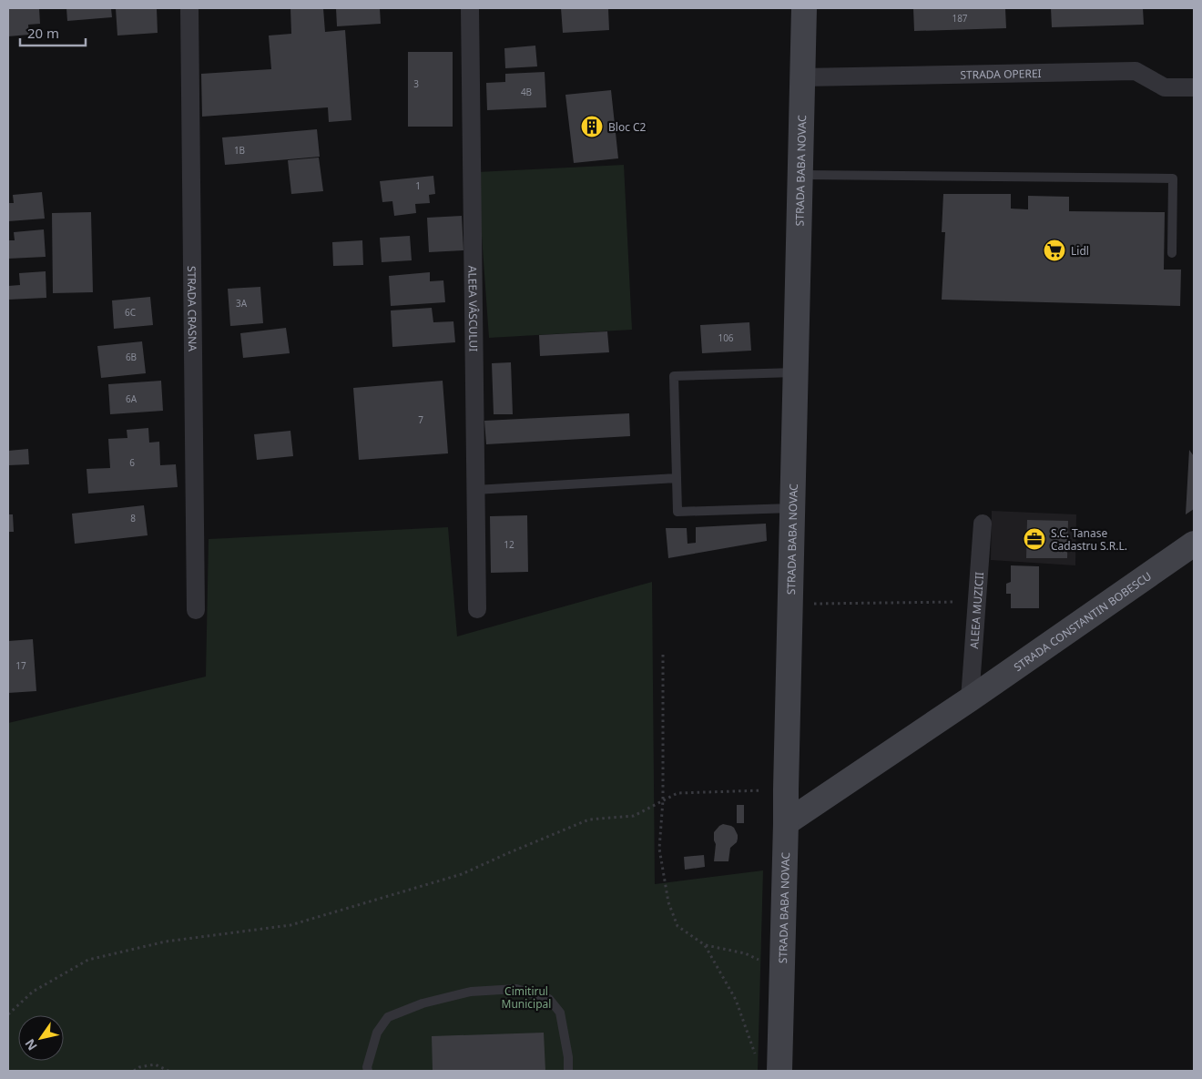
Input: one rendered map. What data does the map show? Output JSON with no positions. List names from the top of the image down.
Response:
{
  "streets": {
    "main road": ["STRADA BABA NOVAC", "STRADA CONSTANTIN BOBESCU"],
    "street": [
      "STRADA OPEREI",
      "ALEEA VÂSCULUI",
      "STRADA CRASNA",
      "ALEEA MUZICII"
    ]
  },
  "crossings": [
    ["STRADA OPEREI", "STRADA BABA NOVAC"],
    ["STRADA BABA NOVAC", "STRADA CONSTANTIN BOBESCU"],
    ["ALEEA MUZICII", "STRADA CONSTANTIN BOBESCU"]
  ],
  "parks": ["Cimitirul Municipal"],
  "places": {
    "building": ["Bloc C2"],
    "supermarket": ["Lidl"],
    "office": ["S.C. Tanase Cadastru S.R.L."]
  },
  "house_numbers": [
    "187",
    "3",
    "4B",
    "1B",
    "1",
    "3A",
    "6C",
    "106",
    "6B",
    "6A",
    "7",
    "6",
    "8",
    "12",
    "17"
  ],
  "scale_bar": "20 m",
  "north": "bottom left"
}
